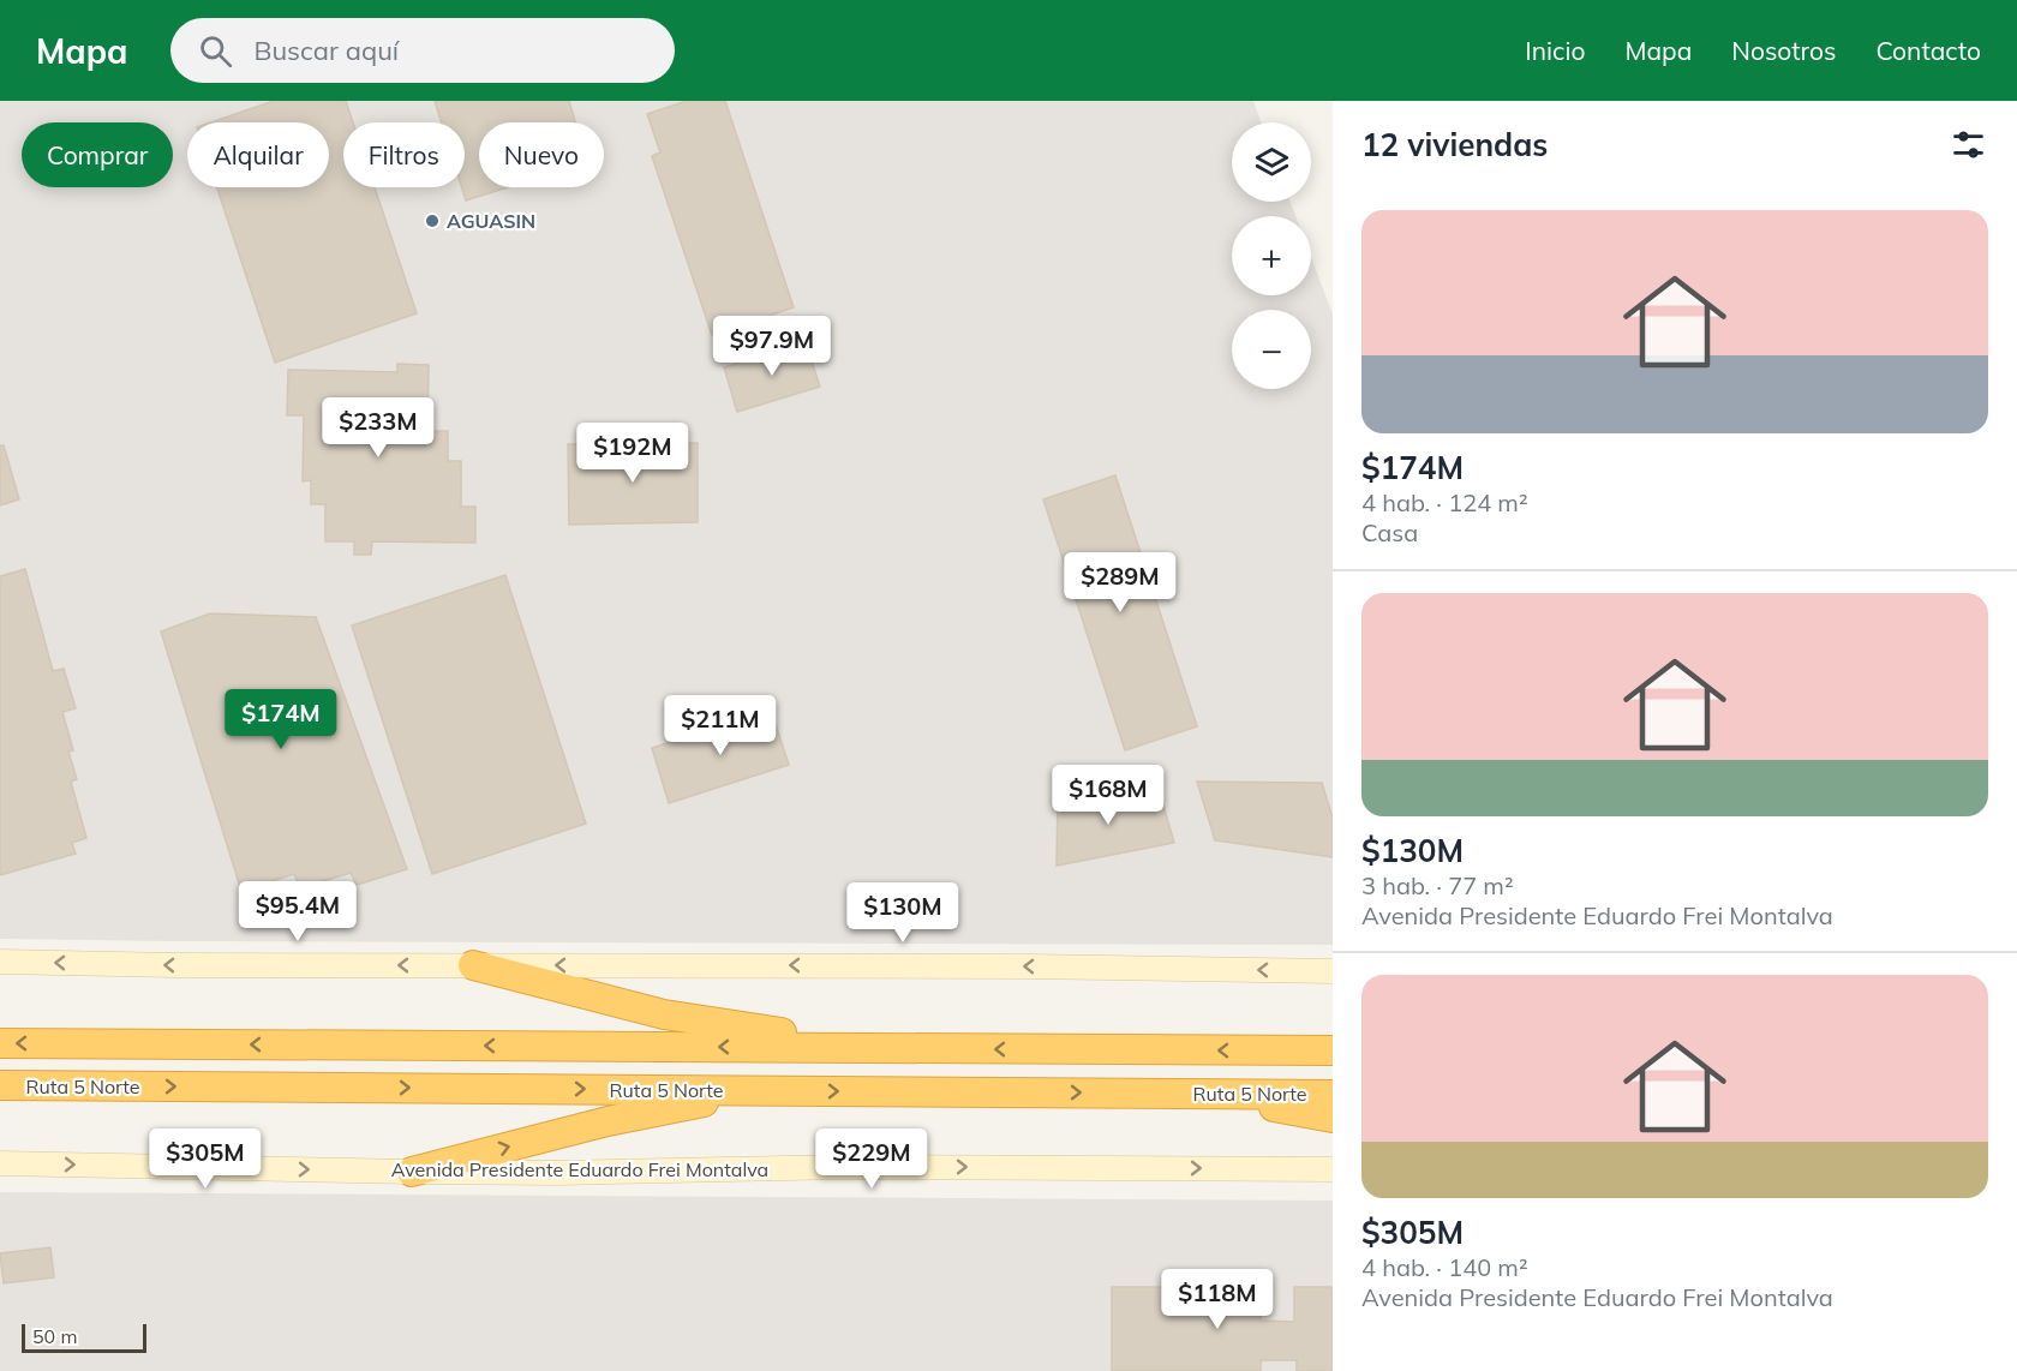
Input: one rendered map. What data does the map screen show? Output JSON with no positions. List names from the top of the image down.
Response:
{
  "streets": {
    "highway": ["Ruta 5 Norte"],
    "street": ["Avenida Presidente Eduardo Frei Montalva"]
  },
  "places": ["AGUASIN"],
  "scale_bar": "50 m",
  "page": {
    "header": "Mapa",
    "search": "Buscar aquí",
    "nav": [
      "Inicio",
      "Mapa",
      "Nosotros",
      "Contacto"
    ],
    "heading": "12 viviendas",
    "map_buttons": ["+", "−"],
    "chip": [
      "Comprar",
      "Alquilar",
      "Filtros",
      "Nuevo"
    ],
    "list": [
      {
        "name": "$174M",
        "note": "4 hab. · 124 m² · Casa"
      },
      {
        "name": "$130M",
        "note": "3 hab. · 77 m² · Avenida Presidente Eduardo Frei Montalva"
      },
      {
        "name": "$305M",
        "note": "4 hab. · 140 m² · Avenida Presidente Eduardo Frei Montalva"
      }
    ],
    "price": [
      "$97.9M",
      "$233M",
      "$192M",
      "$289M",
      "$174M",
      "$211M",
      "$168M",
      "$95.4M",
      "$130M",
      "$305M",
      "$229M",
      "$118M"
    ],
    "scale": "50 m"
  }
}
